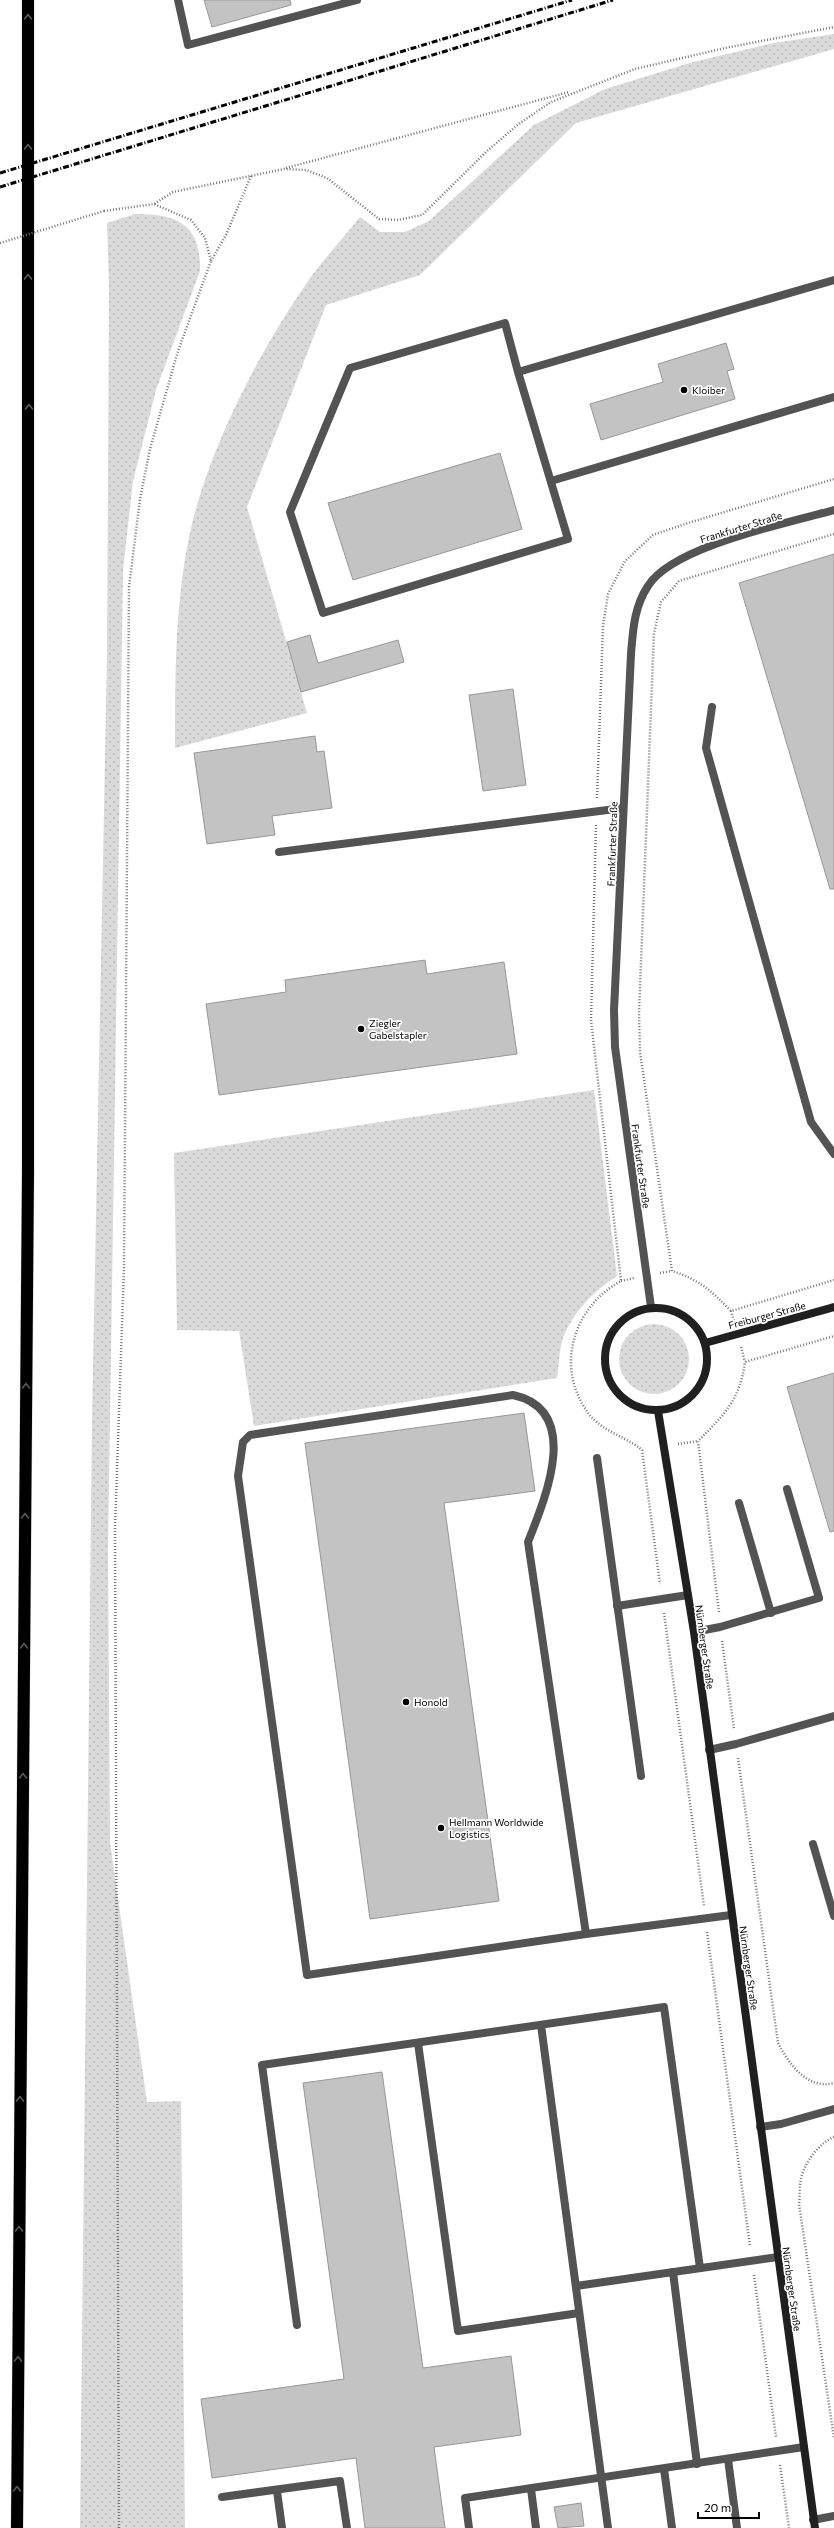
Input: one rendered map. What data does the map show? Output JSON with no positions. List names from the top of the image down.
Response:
{
  "streets": {
    "street": ["Frankfurter Straße", "Freiburger Straße", "Nürnberger Straße"]
  },
  "crossings": [
    ["Frankfurter Straße", "Freiburger Straße"],
    ["Frankfurter Straße", "Nürnberger Straße"],
    ["Freiburger Straße", "Nürnberger Straße"]
  ],
  "places": [
    "Kloiber",
    "Ziegler Gabelstapler",
    "Honold",
    "Hellmann Worldwide Logistics"
  ],
  "scale_bar": "20 m"
}
